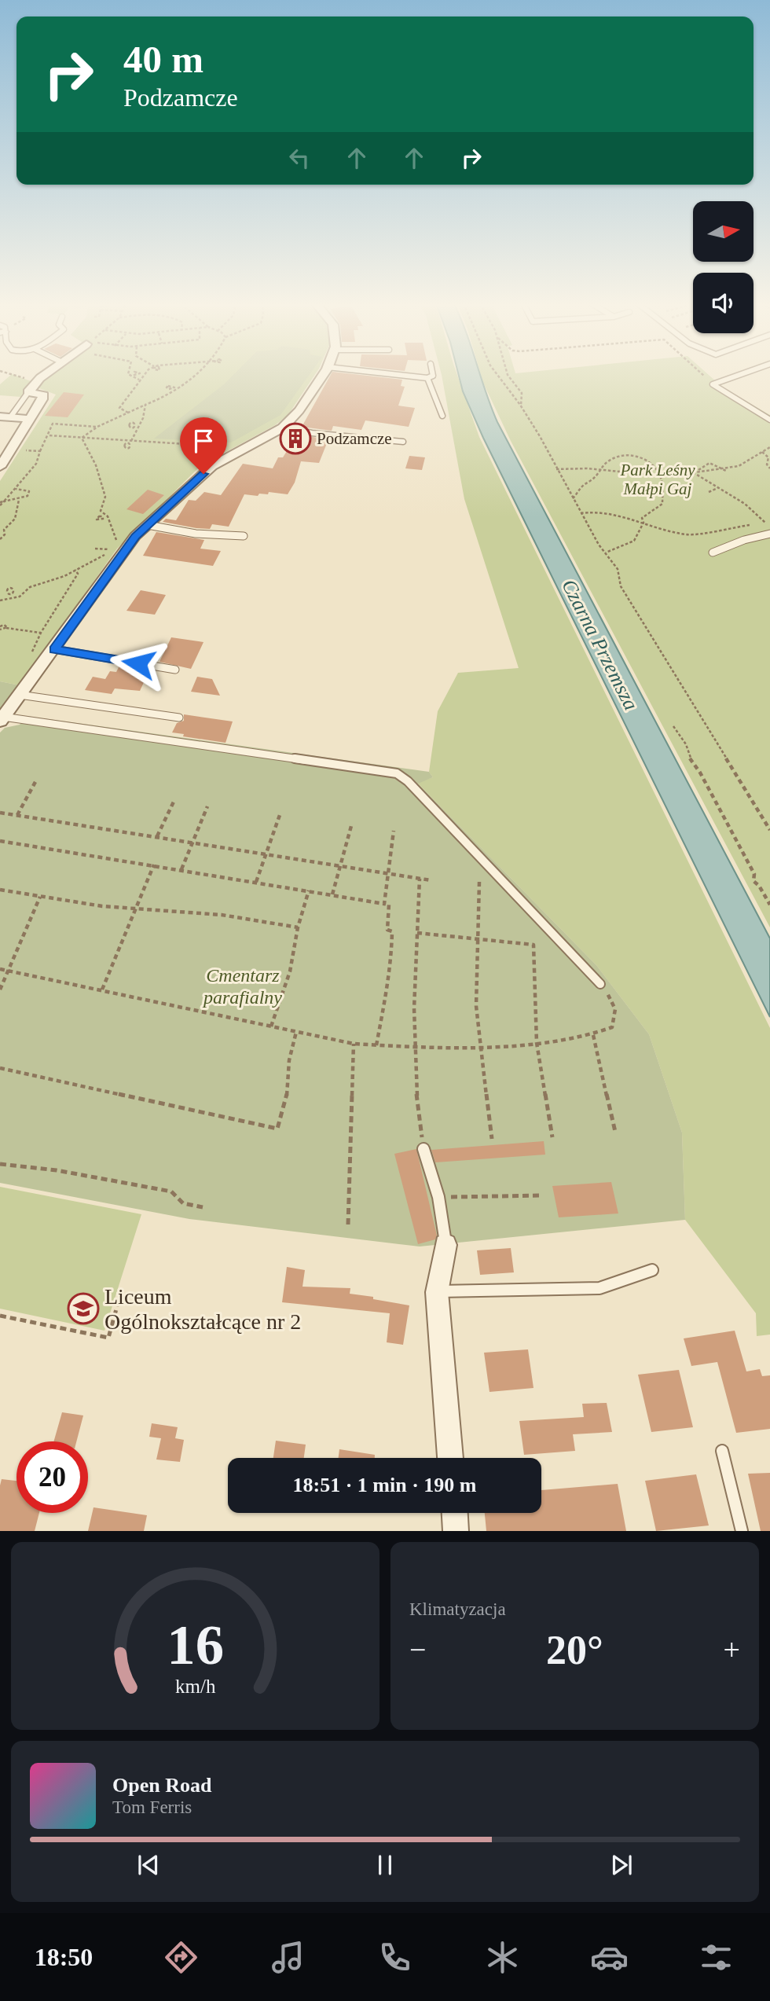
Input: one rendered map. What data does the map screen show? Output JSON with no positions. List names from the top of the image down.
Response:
{
  "water": ["Czarna Przemsza"],
  "parks": ["Park Leśny Małpi Gaj", "Cmentarz parafialny"],
  "places": {
    "building": ["Podzamcze"],
    "school or university": ["Liceum Ogólnokształcące nr 2"]
  },
  "north": "right",
  "page": {
    "turn": ["40 m", "Podzamcze"],
    "limit": "20",
    "trip": "18:51 · 1 min · 190 m",
    "tile": "Klimatyzacja",
    "heat": ["−", "20°", "+"],
    "song": ["Open Road", "Tom Ferris"],
    "tabs": "18:50",
    "gauge": ["16", "km/h"]
  }
}
